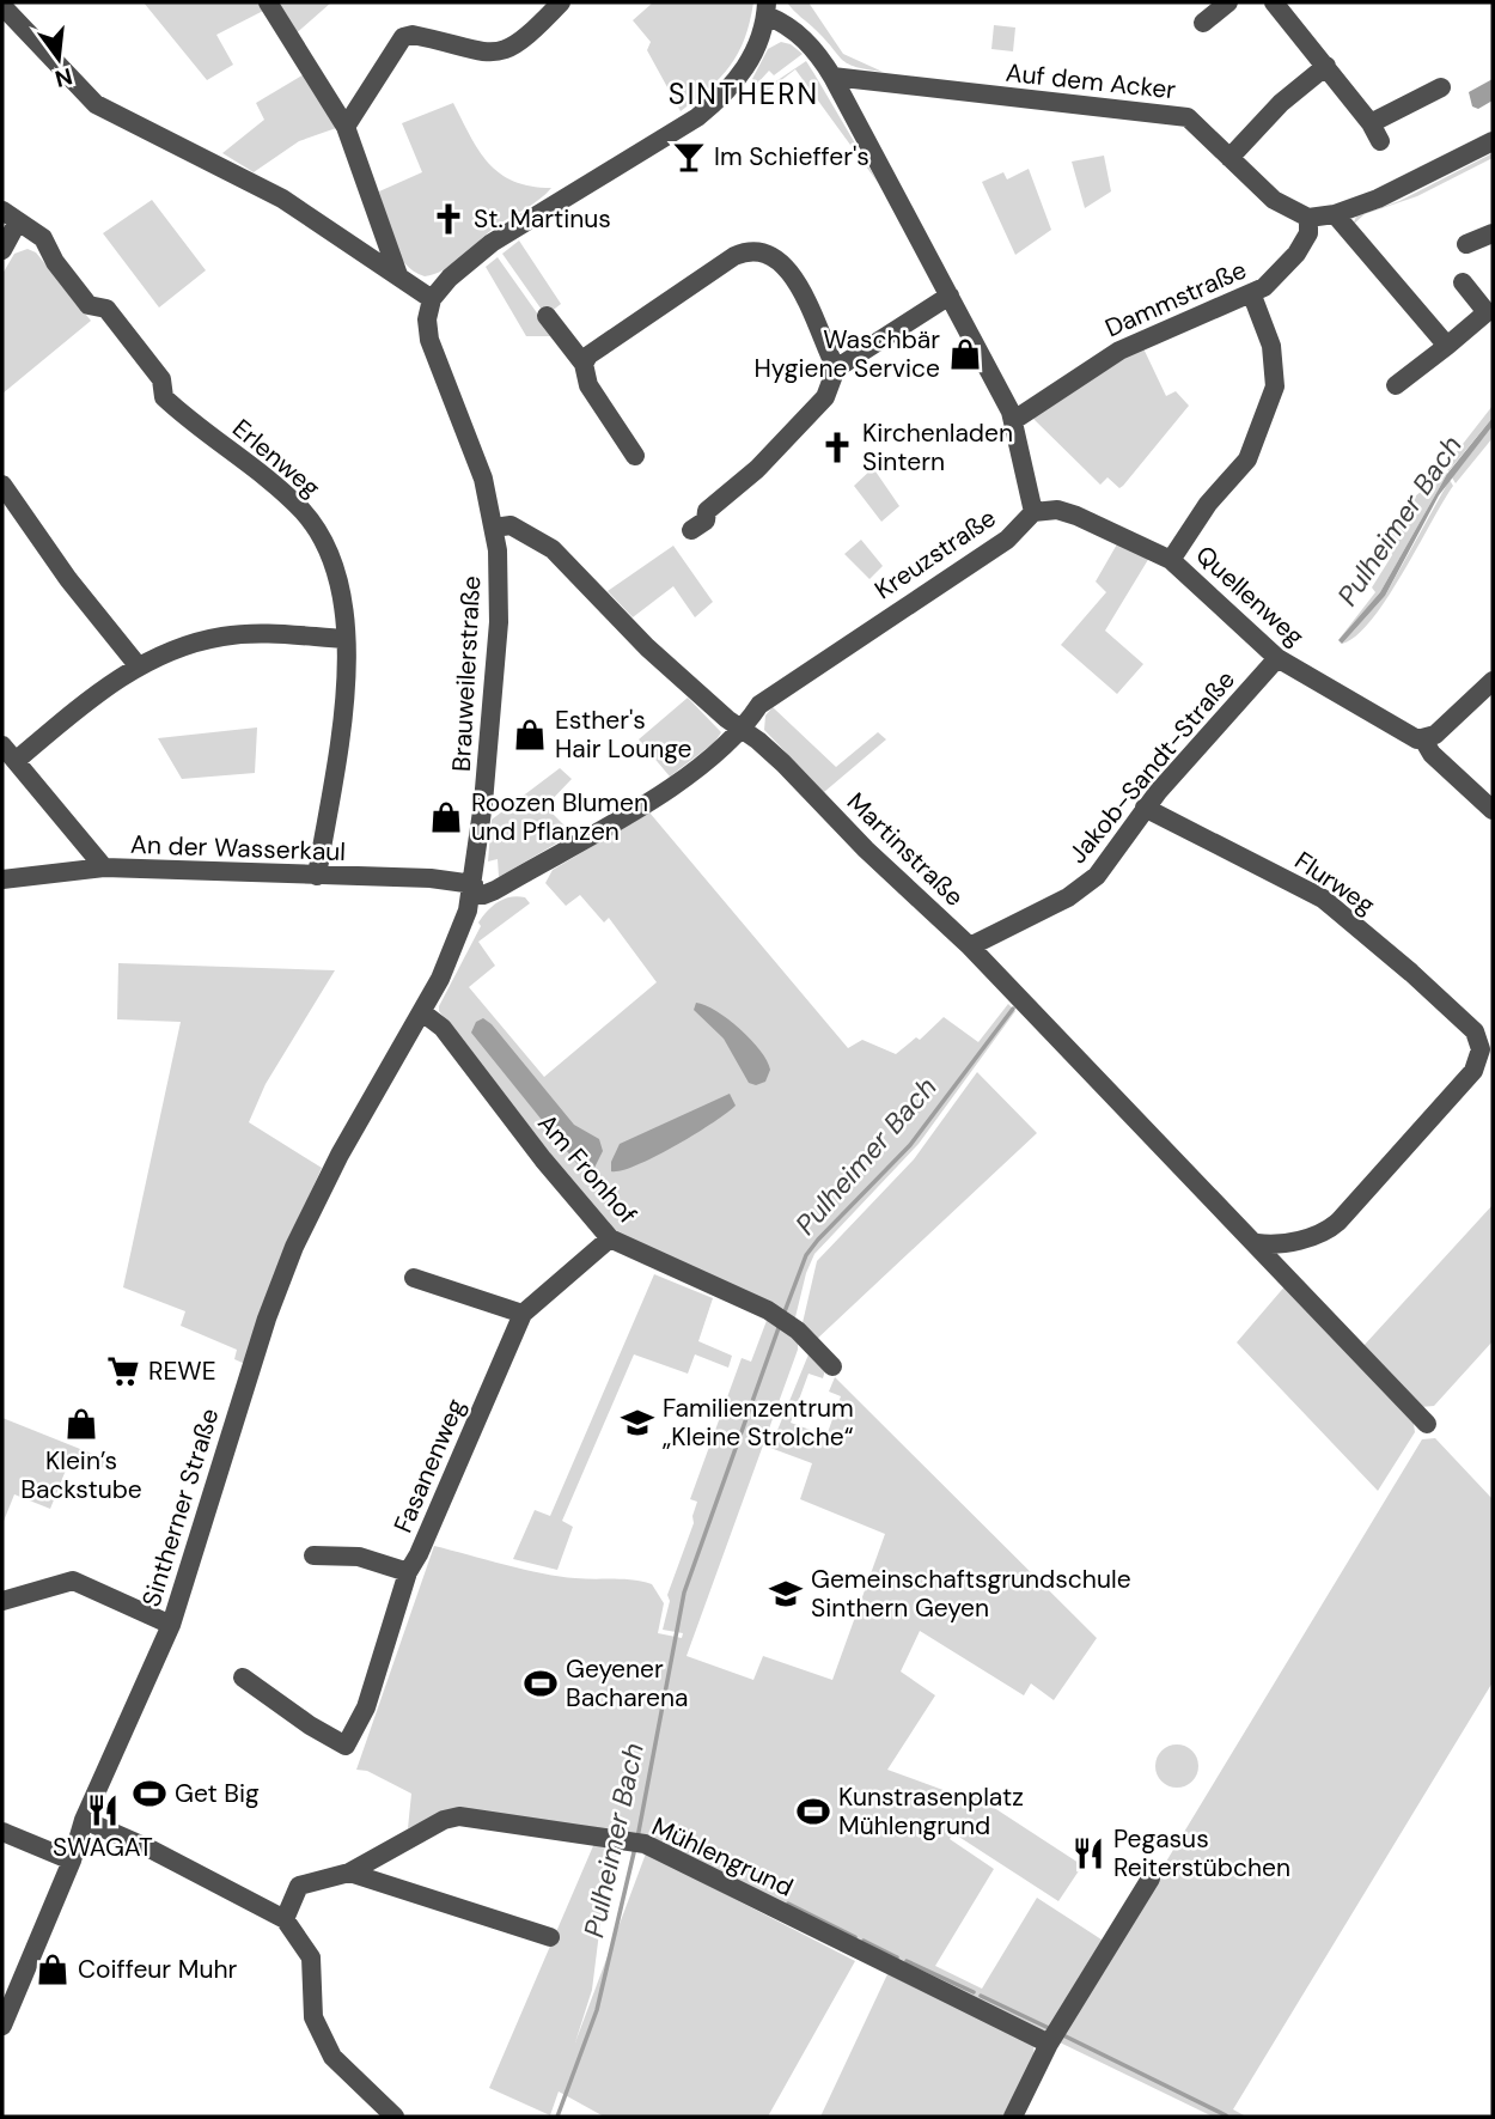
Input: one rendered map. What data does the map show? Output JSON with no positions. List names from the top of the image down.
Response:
{
  "streets": {
    "street": [
      "Auf dem Acker",
      "Dammstraße",
      "Erlenweg",
      "Kreuzstraße",
      "Quellenweg",
      "Brauweilerstraße",
      "Jakob-Sandt-Straße",
      "An der Wasserkaul",
      "Martinstraße",
      "Flurweg",
      "Am Fronhof",
      "Fasanenweg",
      "Sintherner Straße",
      "Mühlengrund"
    ]
  },
  "crossings": [
    ["Auf dem Acker", "Dammstraße"],
    ["Auf dem Acker", "Kreuzstraße"],
    ["Dammstraße", "Kreuzstraße"],
    ["Erlenweg", "An der Wasserkaul"],
    ["Kreuzstraße", "Quellenweg"],
    ["Kreuzstraße", "Brauweilerstraße"],
    ["Kreuzstraße", "An der Wasserkaul"],
    ["Kreuzstraße", "Martinstraße"],
    ["Quellenweg", "Jakob-Sandt-Straße"],
    ["Brauweilerstraße", "An der Wasserkaul"],
    ["Brauweilerstraße", "Martinstraße"],
    ["Brauweilerstraße", "Am Fronhof"],
    ["Brauweilerstraße", "Sintherner Straße"],
    ["Jakob-Sandt-Straße", "Martinstraße"],
    ["Jakob-Sandt-Straße", "Flurweg"],
    ["Am Fronhof", "Fasanenweg"],
    ["Am Fronhof", "Sintherner Straße"]
  ],
  "districts": ["SINTHERN"],
  "water": ["Pulheimer Bach"],
  "places": {
    "bar": ["Im Schieffer's"],
    "church": ["St. Martinus", "Kirchenladen Sintern"],
    "shop": [
      "Waschbär Hygiene Service",
      "Esther's Hair Lounge",
      "Roozen Blumen und Pflanzen",
      "Klein’s Backstube",
      "Coiffeur Muhr"
    ],
    "supermarket": ["REWE"],
    "school or university": ["Familienzentrum „Kleine Strolche“", "Gemeinschaftsgrundschule Sinthern Geyen"],
    "sports": ["Geyener Bacharena", "Get Big", "Kunstrasenplatz Mühlengrund"],
    "restaurant": ["SWAGAT", "Pegasus Reiterstübchen"]
  },
  "north": "bottom"
}
